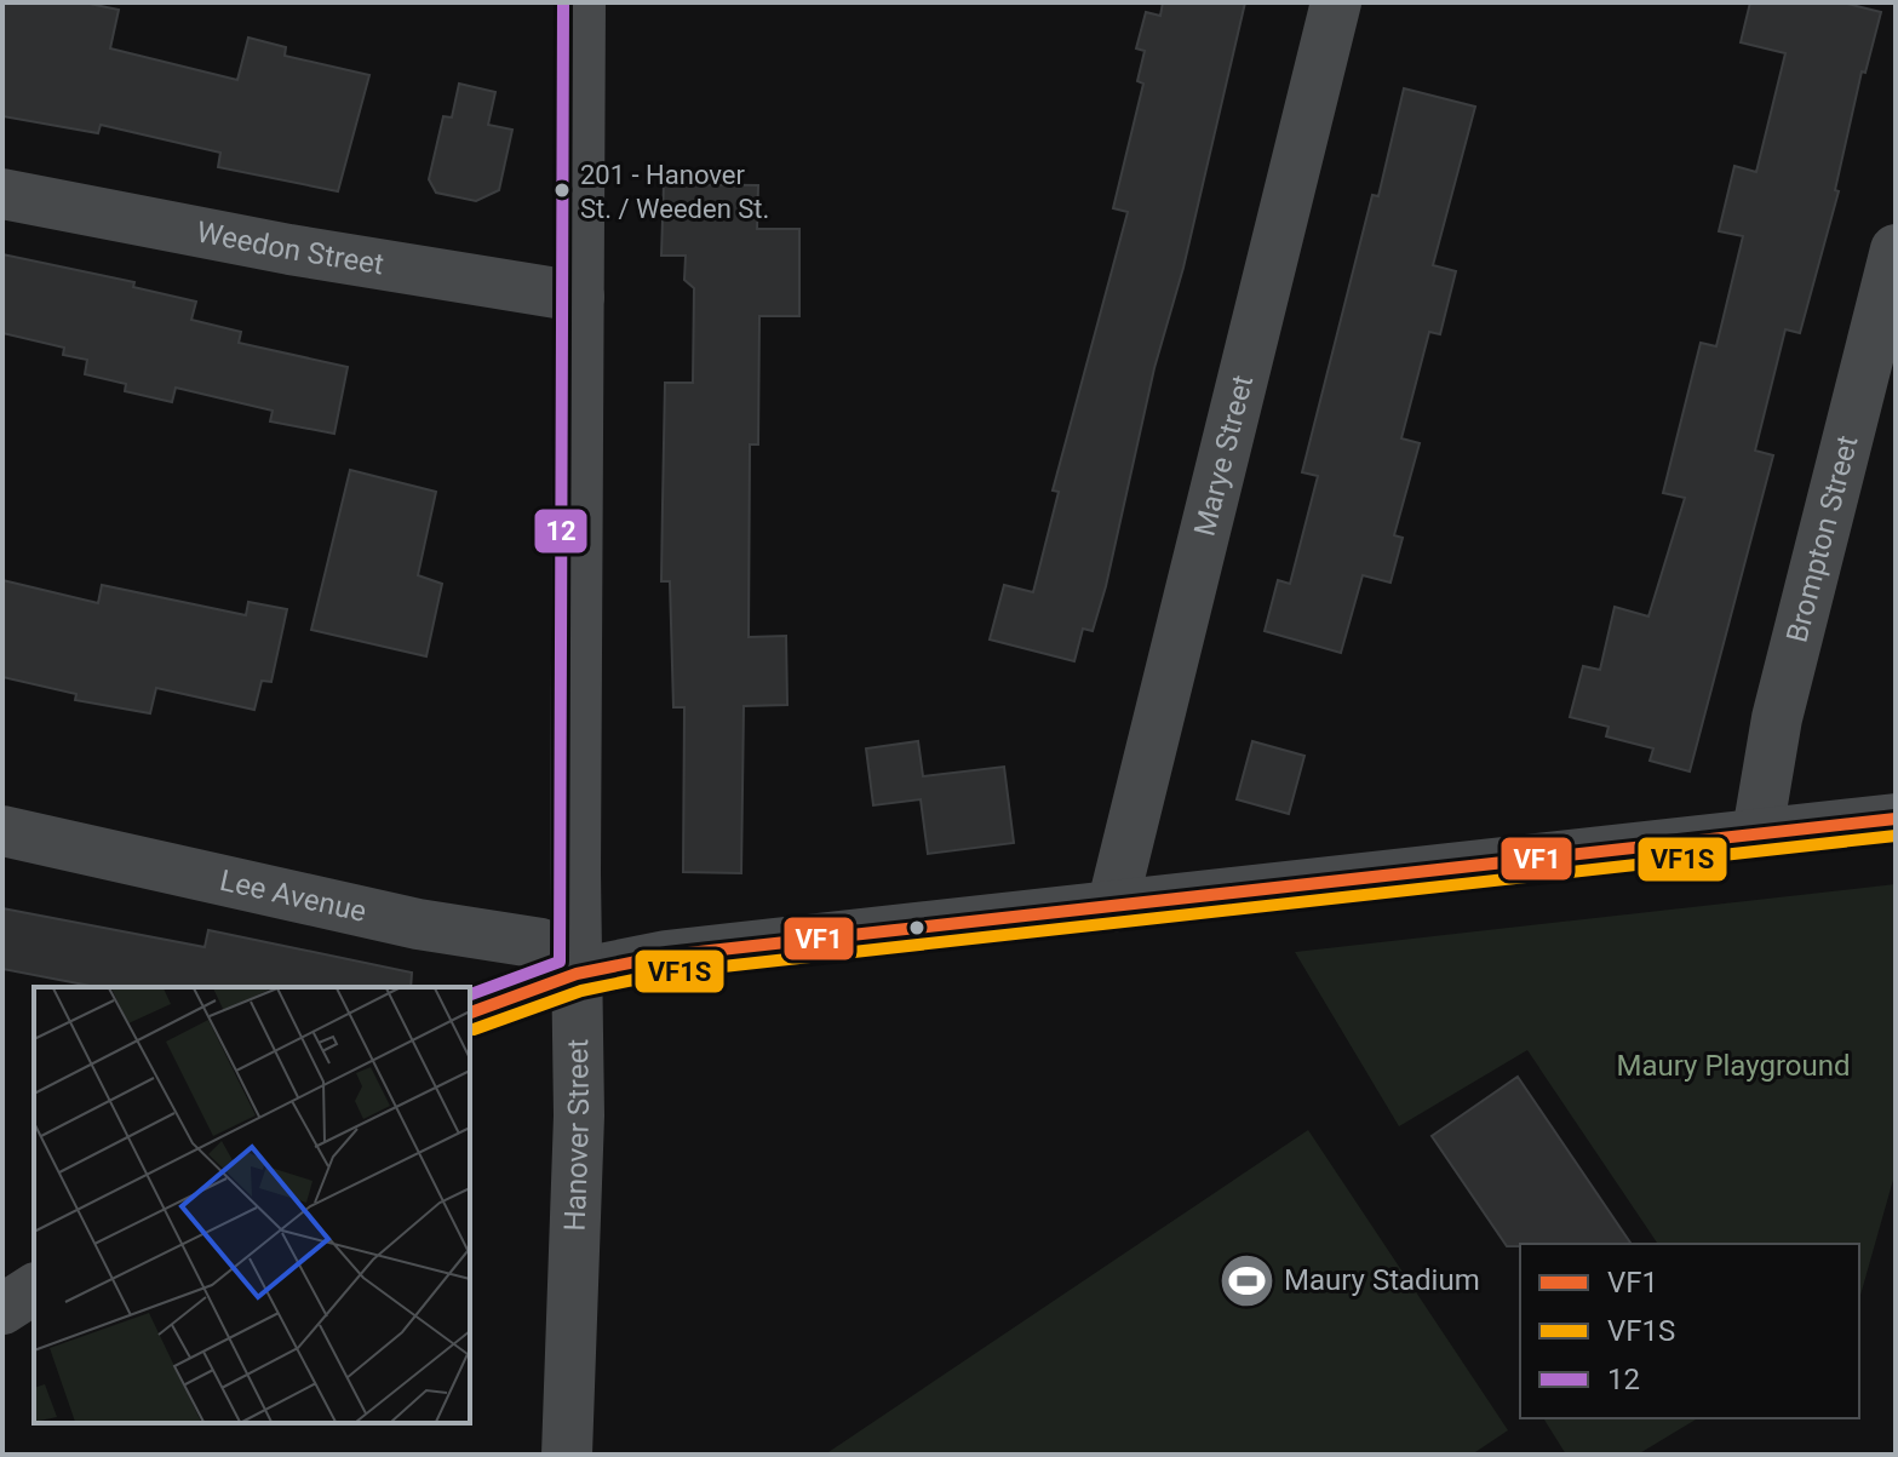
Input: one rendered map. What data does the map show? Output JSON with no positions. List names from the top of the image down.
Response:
{
  "streets": {
    "street": [
      "Weedon Street",
      "Marye Street",
      "Brompton Street",
      "Lee Avenue",
      "Hanover Street"
    ]
  },
  "crossings": [
    ["Weedon Street", "Hanover Street"],
    ["Lee Avenue", "Hanover Street"]
  ],
  "parks": ["Maury Playground"],
  "places": {
    "other": ["201 - Hanover St. / Weeden St."],
    "sports": ["Maury Stadium"]
  },
  "lines": ["transit line 12", "transit line VF1", "transit line VF1S"],
  "legend": ["VF1", "VF1S", "12"]
}
